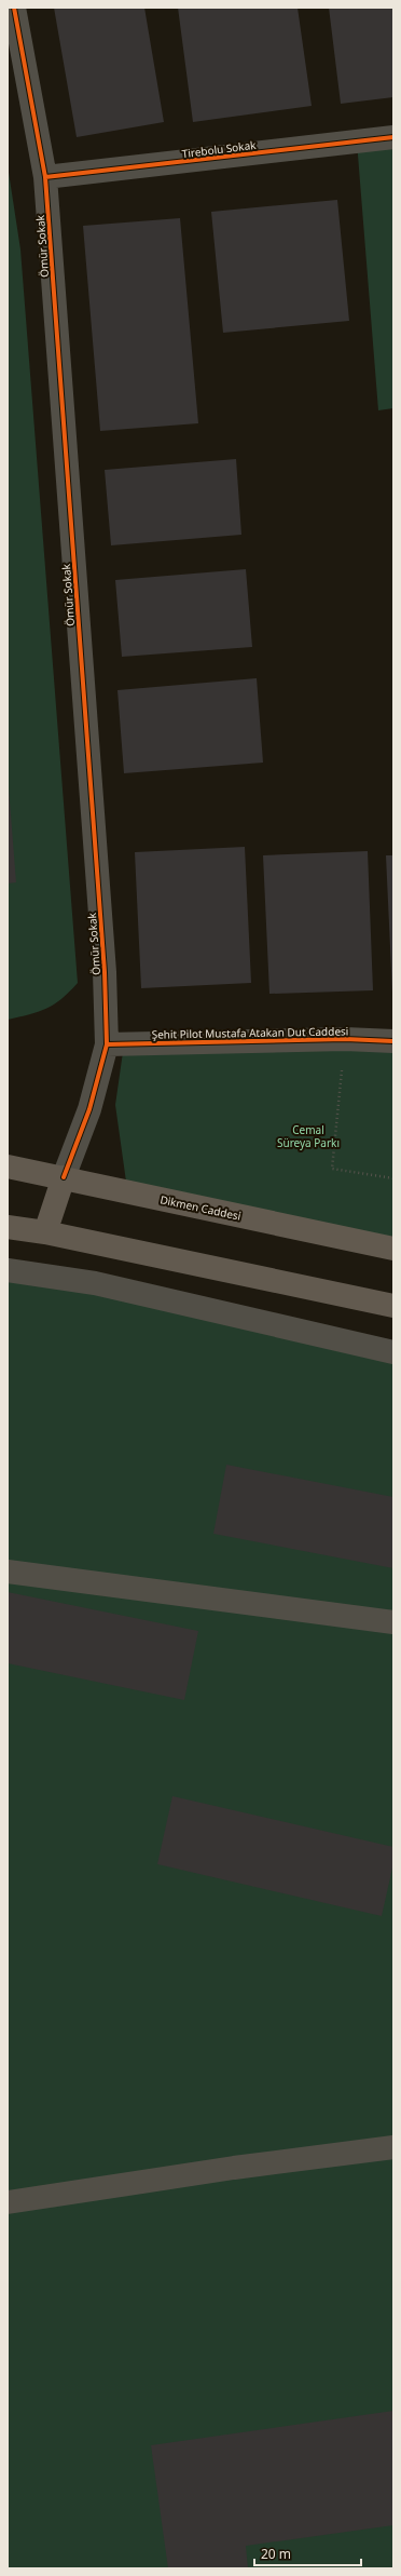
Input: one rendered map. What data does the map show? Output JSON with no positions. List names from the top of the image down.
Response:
{
  "streets": {
    "main road": ["Dikmen Caddesi"],
    "street": ["Tirebolu Sokak", "Ömür Sokak", "Şehit Pilot Mustafa Atakan Dut Caddesi"]
  },
  "crossings": [
    ["Tirebolu Sokak", "Ömür Sokak"],
    ["Ömür Sokak", "Şehit Pilot Mustafa Atakan Dut Caddesi"],
    ["Ömür Sokak", "Dikmen Caddesi"]
  ],
  "parks": ["Cemal Süreya Parkı"],
  "scale_bar": "20 m"
}
